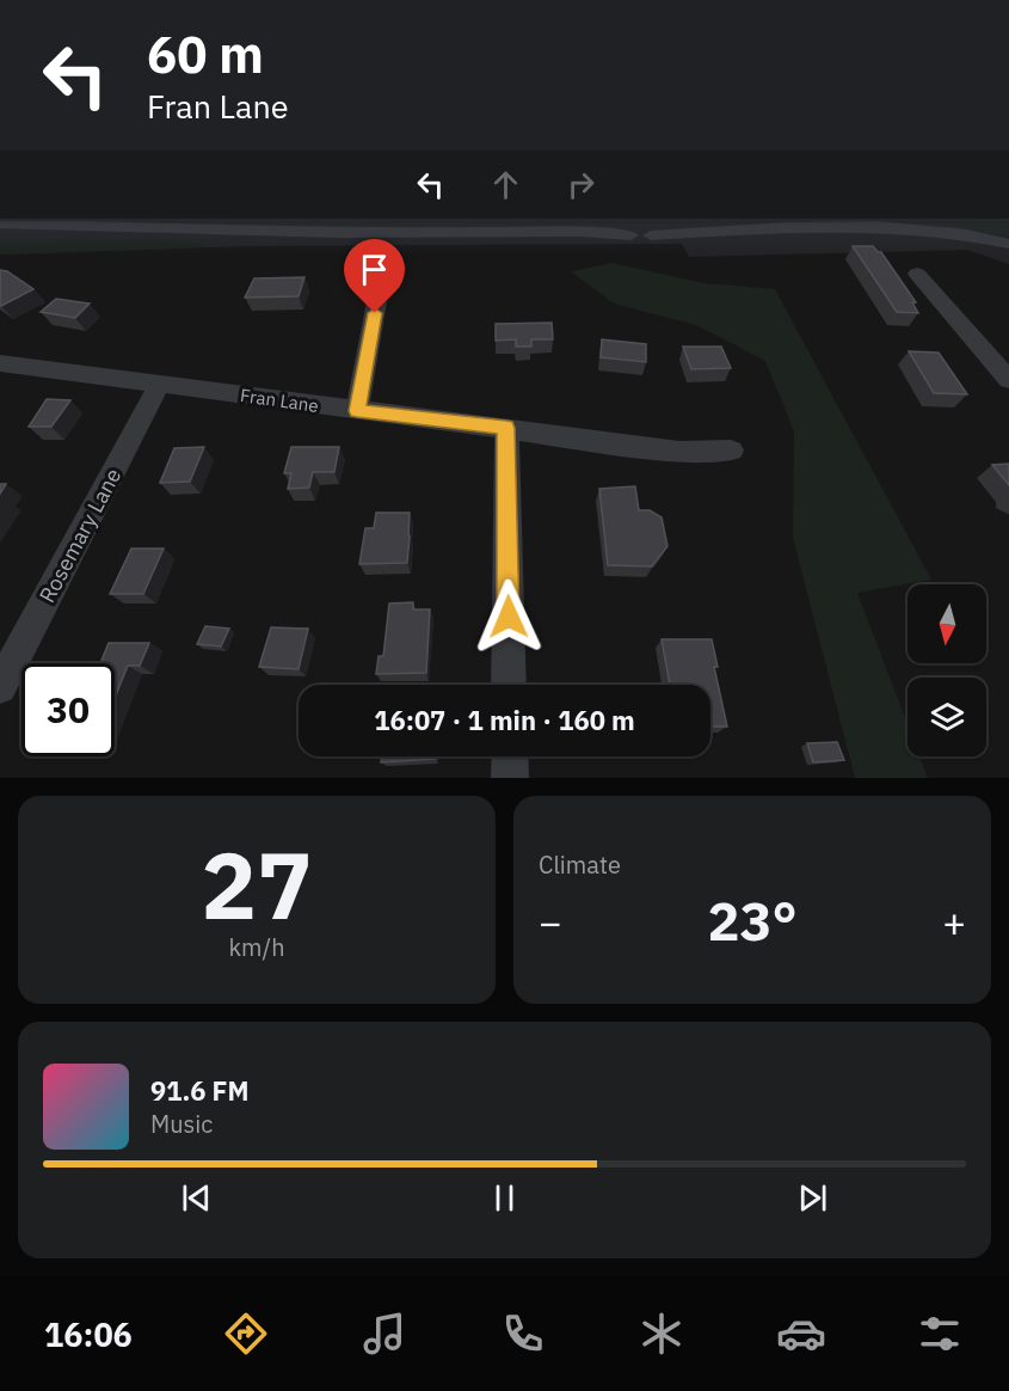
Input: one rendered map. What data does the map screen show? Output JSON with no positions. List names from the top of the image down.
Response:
{
  "streets": {
    "street": ["Fran Lane", "Rosemary Lane"]
  },
  "crossings": [
    ["Fran Lane", "Rosemary Lane"]
  ],
  "north": "bottom",
  "page": {
    "turn": ["60 m", "Fran Lane"],
    "limit": "30",
    "trip": "16:07 · 1 min · 160 m",
    "tile": [
      ["27", "km/h"],
      "Climate"
    ],
    "heat": ["−", "23°", "+"],
    "song": ["91.6 FM", "Music"],
    "tabs": "16:06"
  }
}
